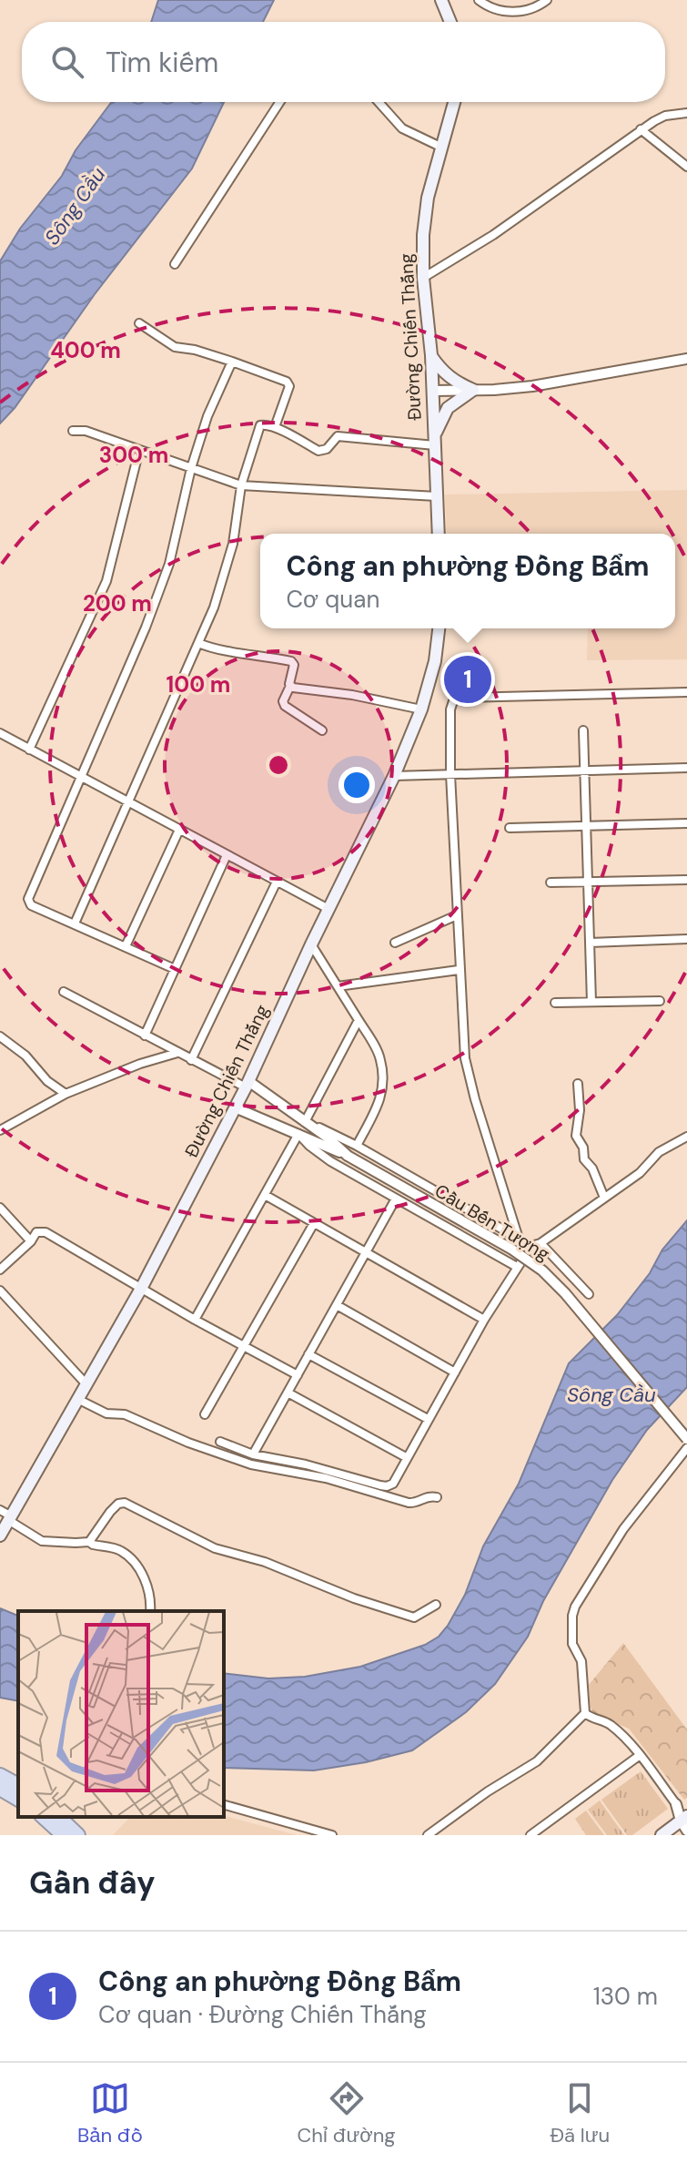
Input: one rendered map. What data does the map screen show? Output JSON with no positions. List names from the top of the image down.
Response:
{
  "streets": {
    "main road": ["Đường Chiến Thắng"],
    "street": ["Cầu Bến Tượng"]
  },
  "water": ["Sông Cầu"],
  "page": {
    "search": "Tìm kiếm",
    "popup": ["Công an phường Đồng Bẩm", "Cơ quan"],
    "pins": "1",
    "heading": "Gần đây",
    "list": [
      {
        "mark": "1",
        "name": "Công an phường Đồng Bẩm",
        "note": "Cơ quan · Đường Chiến Thắng",
        "value": "130 m"
      }
    ],
    "nav": ["Bản đồ", "Chỉ đường", "Đã lưu"]
  },
  "rings": [
    "400 m",
    "300 m",
    "200 m",
    "100 m"
  ]
}
